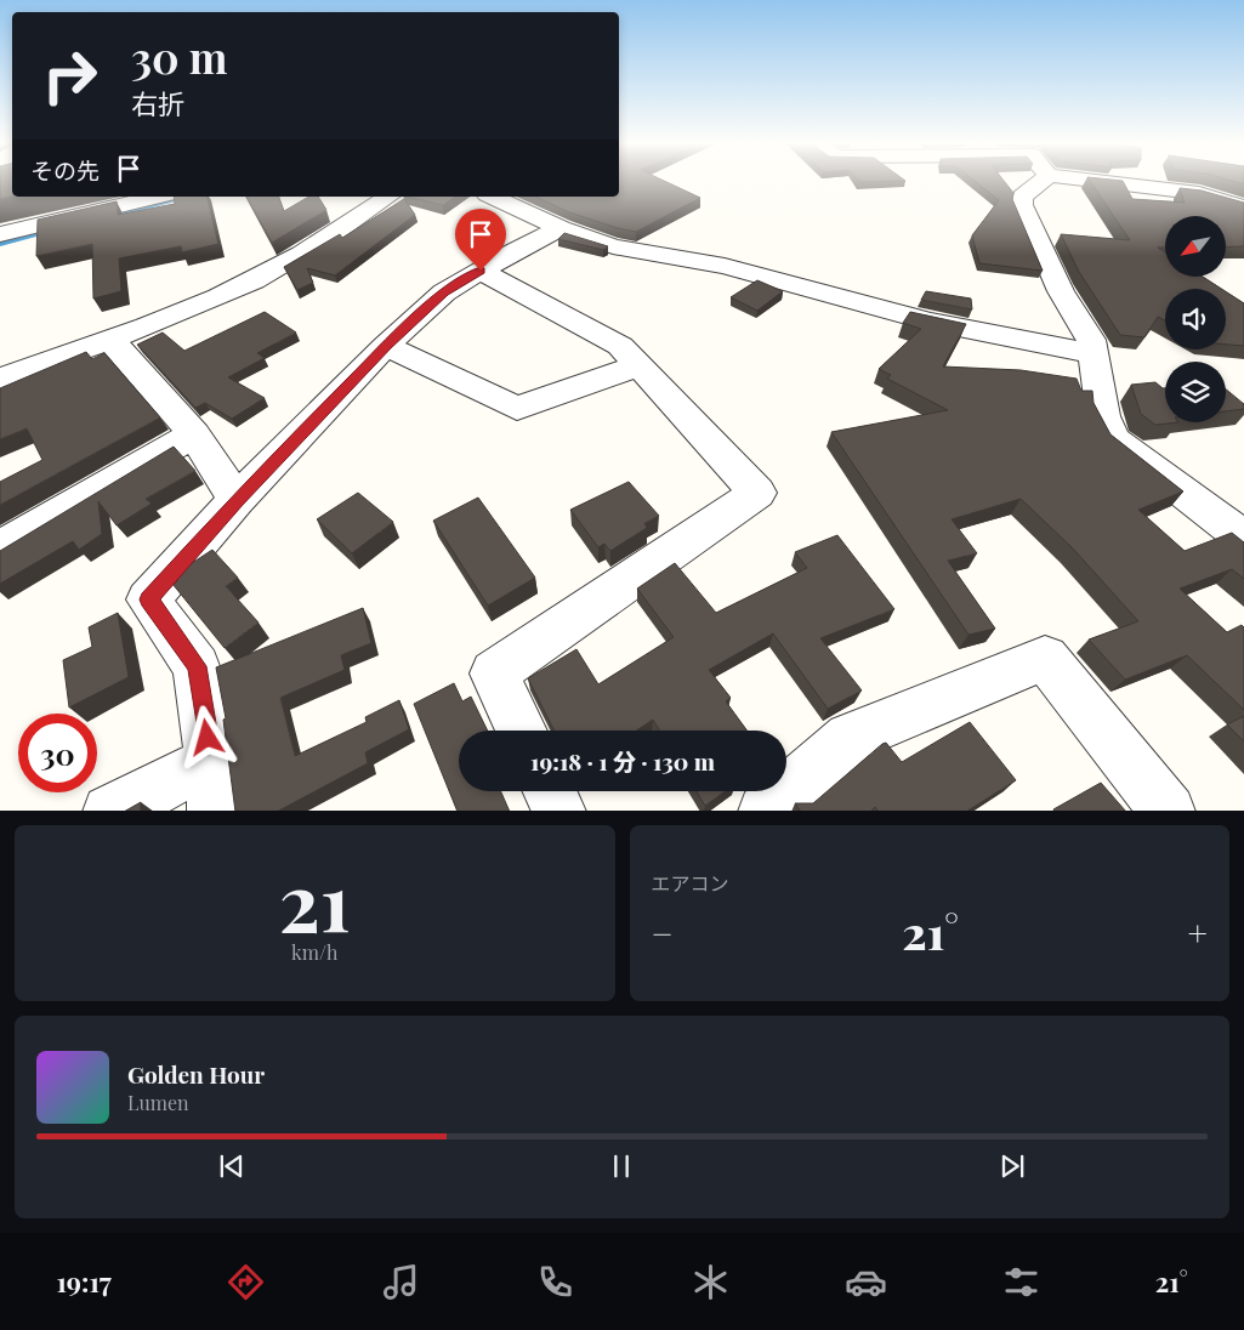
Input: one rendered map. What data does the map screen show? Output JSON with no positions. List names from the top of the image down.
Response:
{
  "north": "bottom left",
  "page": {
    "turn": ["30 m", "右折"],
    "then": "その先",
    "limit": "30",
    "trip": "19:18 · 1 分 · 130 m",
    "tile": [
      ["21", "km/h"],
      "エアコン"
    ],
    "heat": ["−", "21°", "+"],
    "song": ["Golden Hour", "Lumen"],
    "tabs": ["19:17", "21°"]
  }
}
